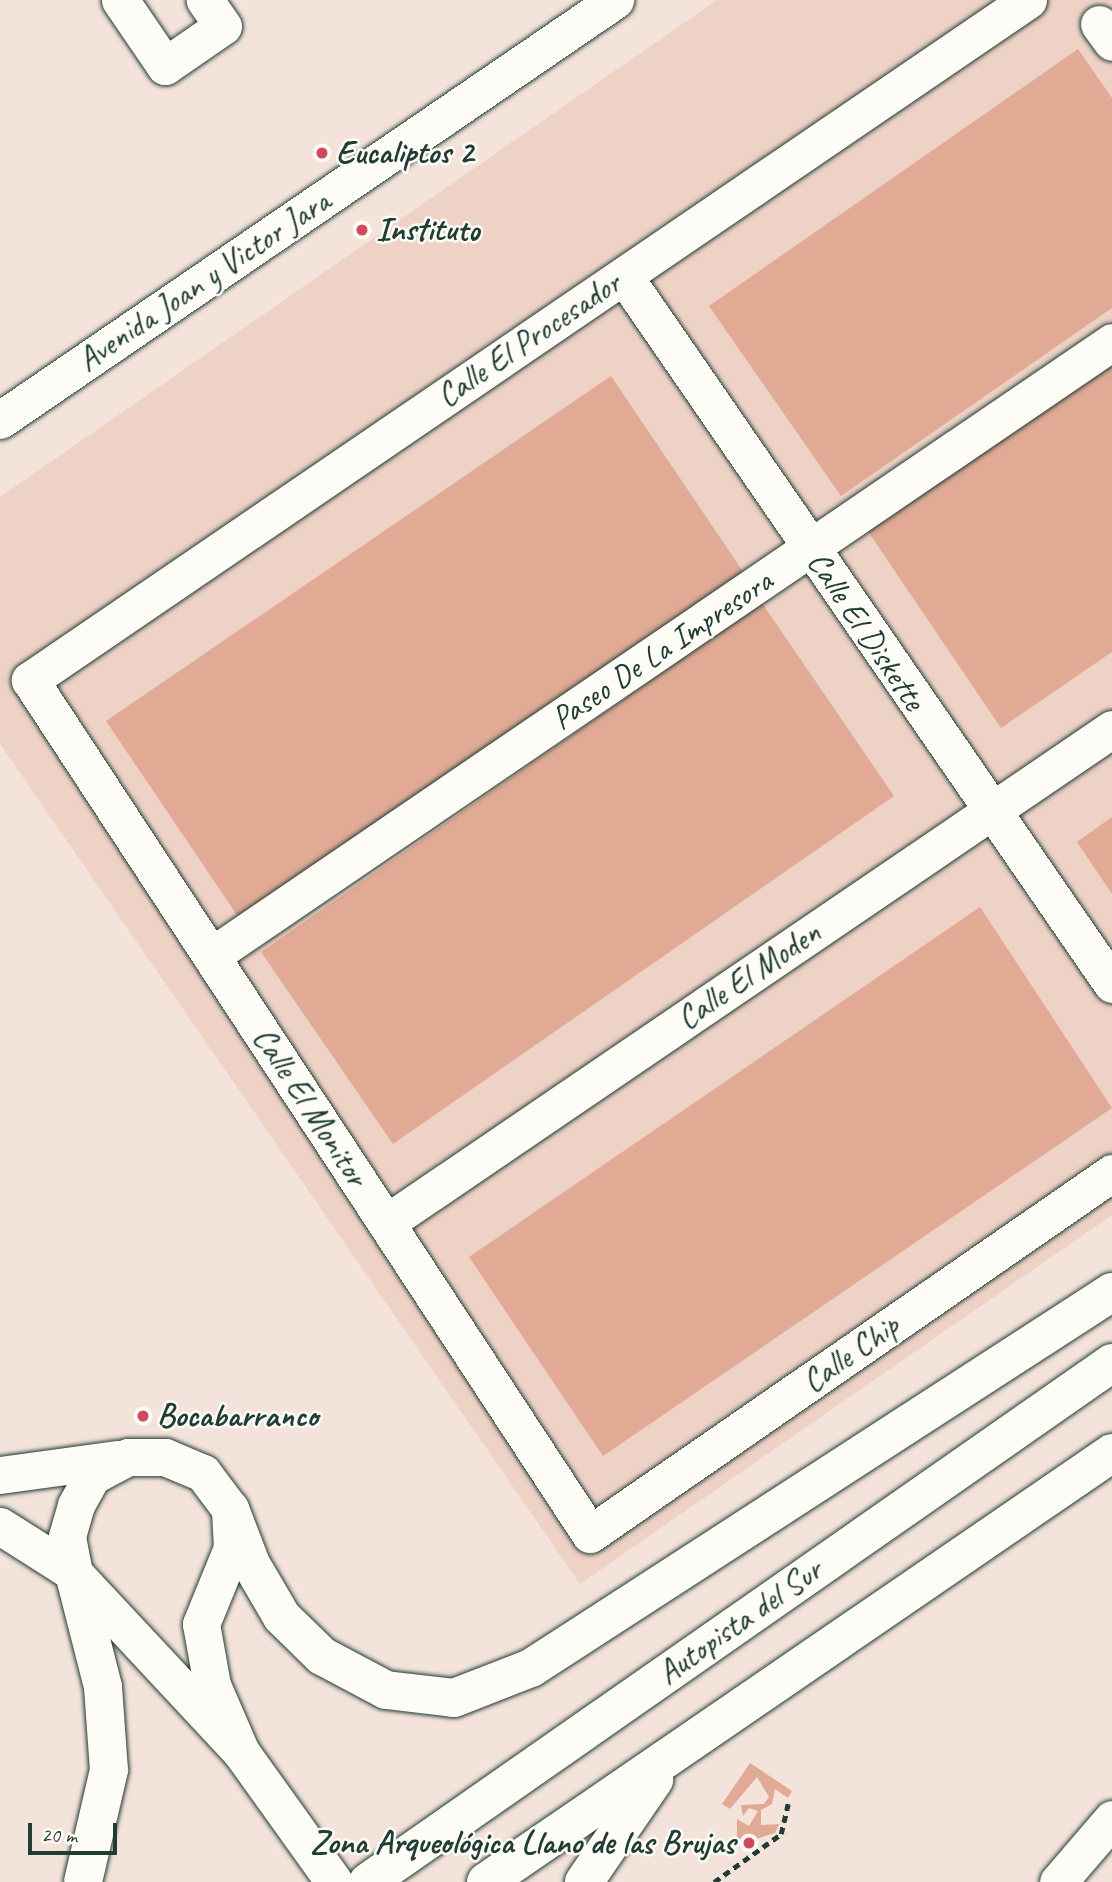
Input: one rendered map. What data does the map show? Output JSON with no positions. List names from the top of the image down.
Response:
{
  "streets": {
    "highway": ["Autopista del Sur"],
    "street": [
      "Avenida Joan y Victor Jara",
      "Calle El Procesador",
      "Calle El Diskette",
      "Paseo De La Impresora",
      "Calle El Moden",
      "Calle El Monitor",
      "Calle Chip"
    ]
  },
  "crossings": [
    ["Calle El Procesador", "Calle El Diskette"],
    ["Calle El Procesador", "Calle El Monitor"],
    ["Calle El Diskette", "Paseo De La Impresora"],
    ["Calle El Diskette", "Calle El Moden"],
    ["Paseo De La Impresora", "Calle El Monitor"],
    ["Calle El Moden", "Calle El Monitor"],
    ["Calle El Monitor", "Calle Chip"]
  ],
  "places": [
    "Eucaliptos 2",
    "Instituto",
    "Bocabarranco",
    "Zona Arqueológica Llano de las Brujas"
  ],
  "scale_bar": "20 m"
}
